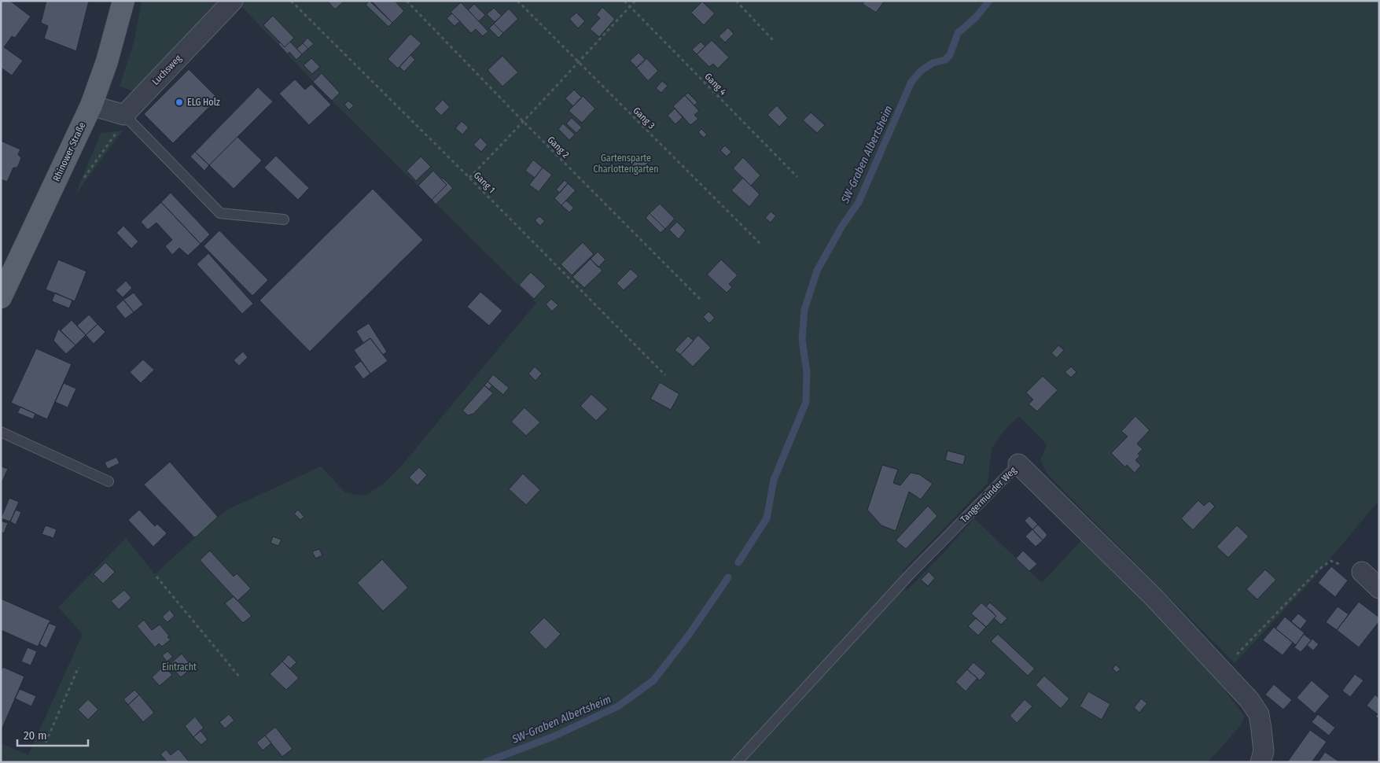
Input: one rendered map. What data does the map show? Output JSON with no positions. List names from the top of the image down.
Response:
{
  "streets": {
    "main road": ["Rhinower Straße"],
    "street": ["Luchsweg", "Tangermünder Weg"],
    "path": [
      "Gang 4",
      "Gang 3",
      "Gang 2",
      "Gang 1"
    ]
  },
  "water": ["SW-Graben Albertsheim"],
  "parks": ["Gartensparte Charlottengarten", "Eintracht"],
  "places": ["ELG Holz"],
  "scale_bar": "20 m"
}
